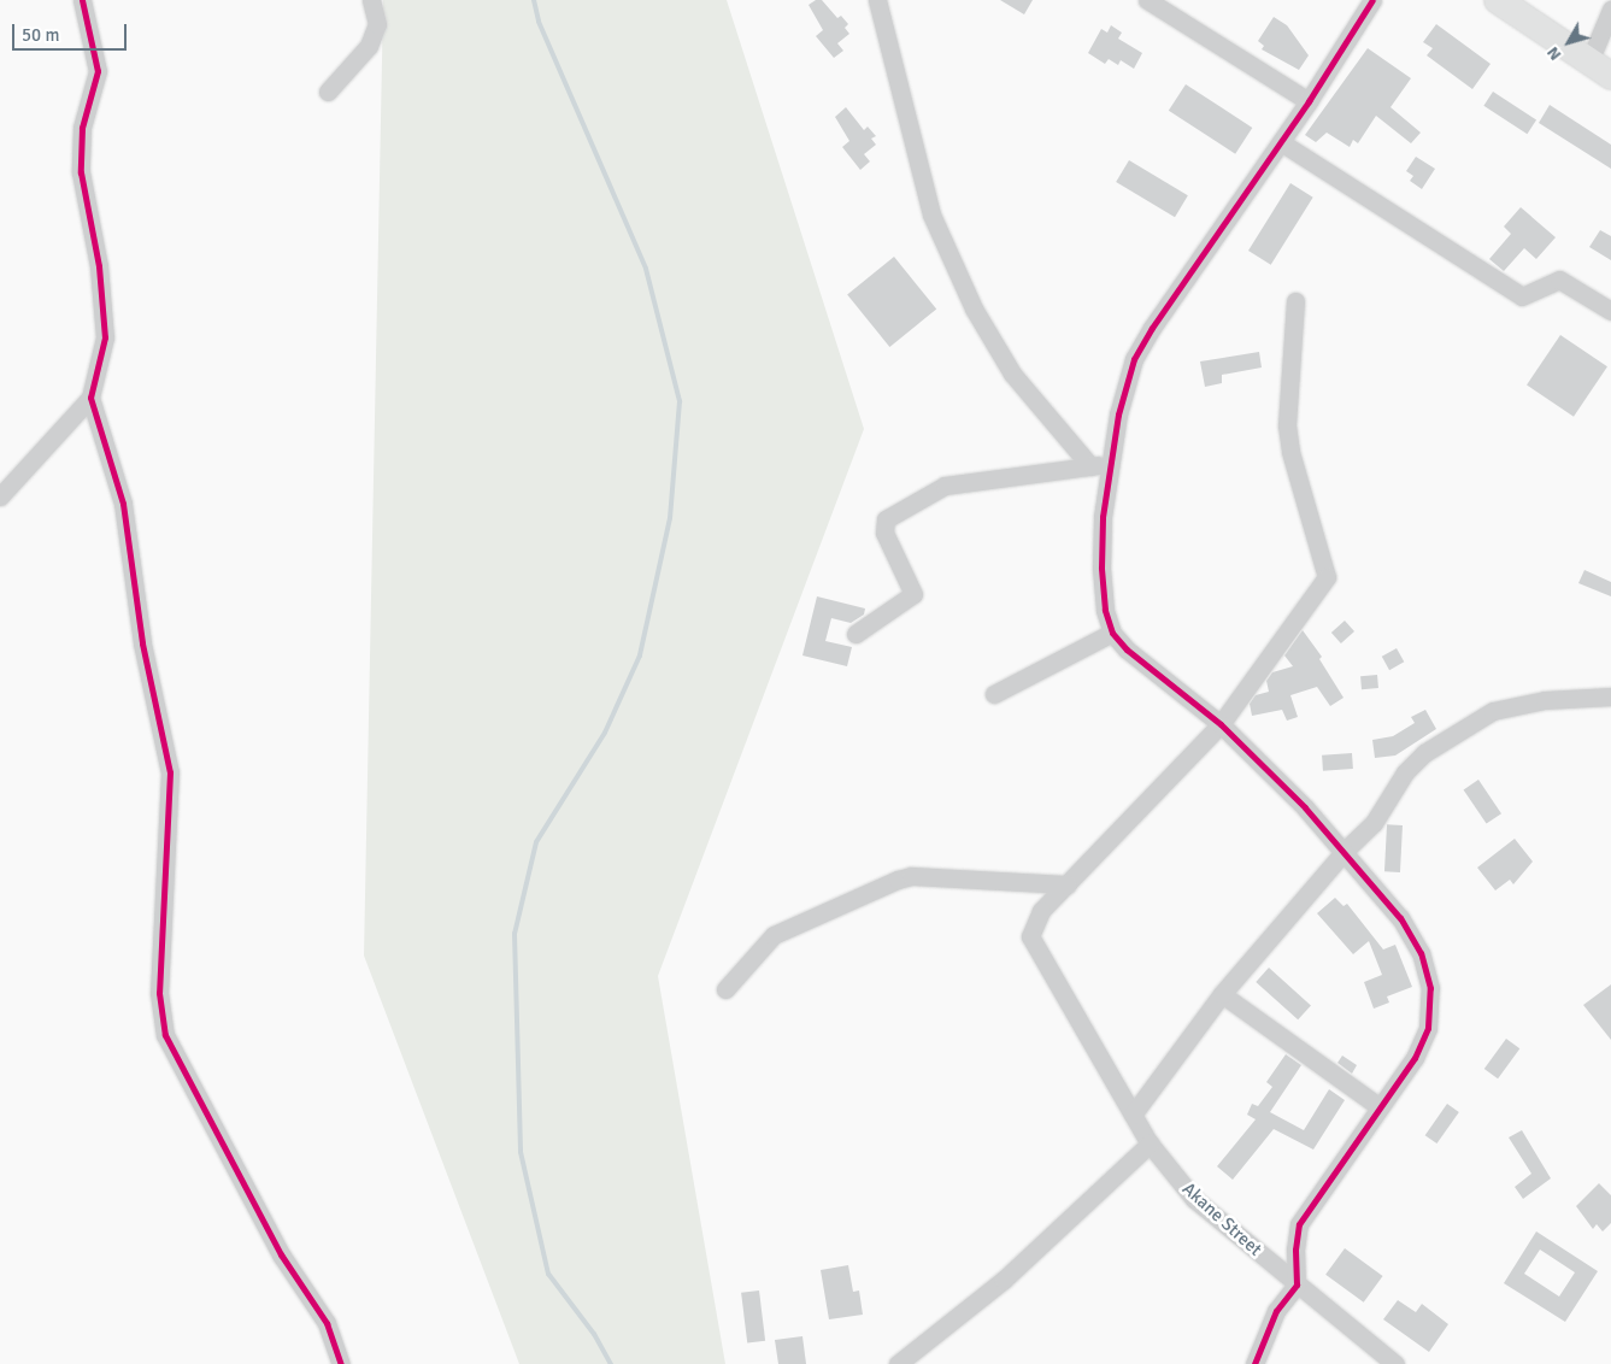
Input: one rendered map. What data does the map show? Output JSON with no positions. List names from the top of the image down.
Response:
{
  "streets": {
    "street": ["Akane Street"]
  },
  "scale_bar": "50 m",
  "north": "bottom left"
}
